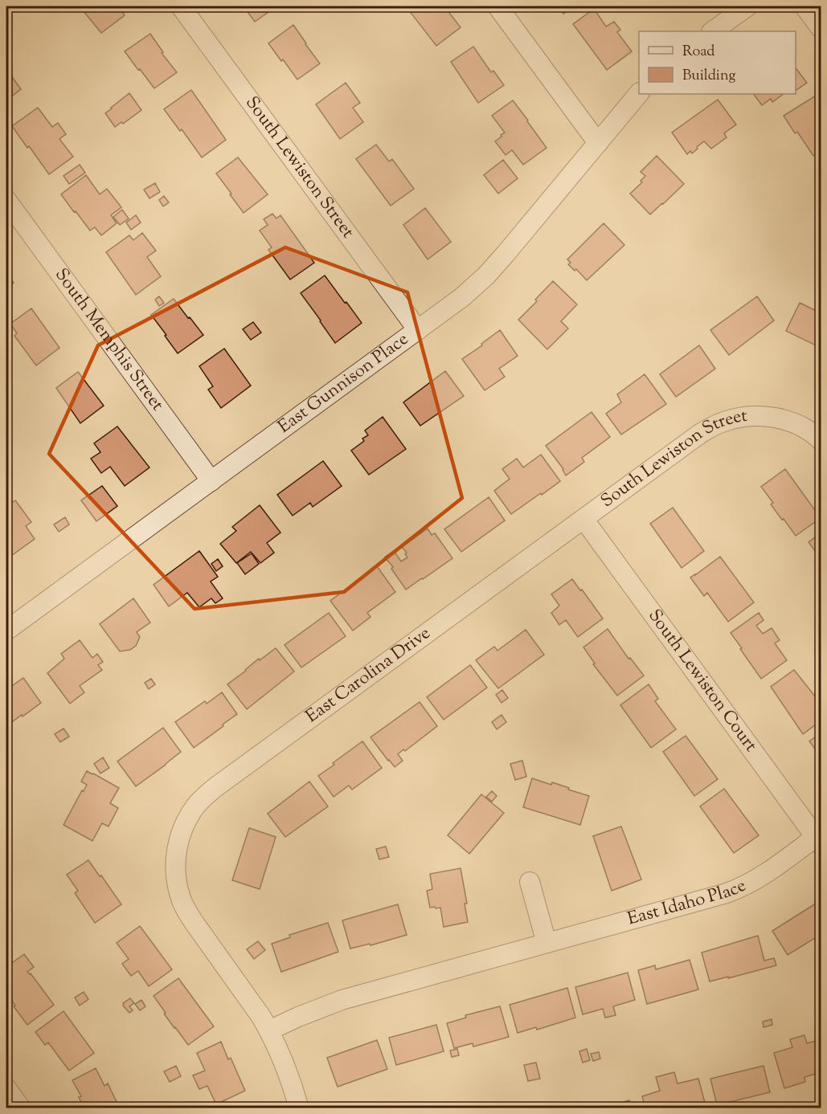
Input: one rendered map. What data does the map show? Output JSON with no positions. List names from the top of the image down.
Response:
{
  "streets": {
    "street": [
      "South Lewiston Street",
      "South Memphis Street",
      "East Gunnison Place",
      "East Carolina Drive",
      "South Lewiston Court",
      "East Idaho Place"
    ]
  },
  "crossings": [
    ["South Lewiston Street", "East Gunnison Place"],
    ["South Lewiston Street", "East Carolina Drive"],
    ["South Lewiston Street", "South Lewiston Court"],
    ["South Memphis Street", "East Gunnison Place"],
    ["East Carolina Drive", "South Lewiston Court"],
    ["East Carolina Drive", "East Idaho Place"],
    ["South Lewiston Court", "East Idaho Place"]
  ],
  "legend": ["Road", "Building"]
}
